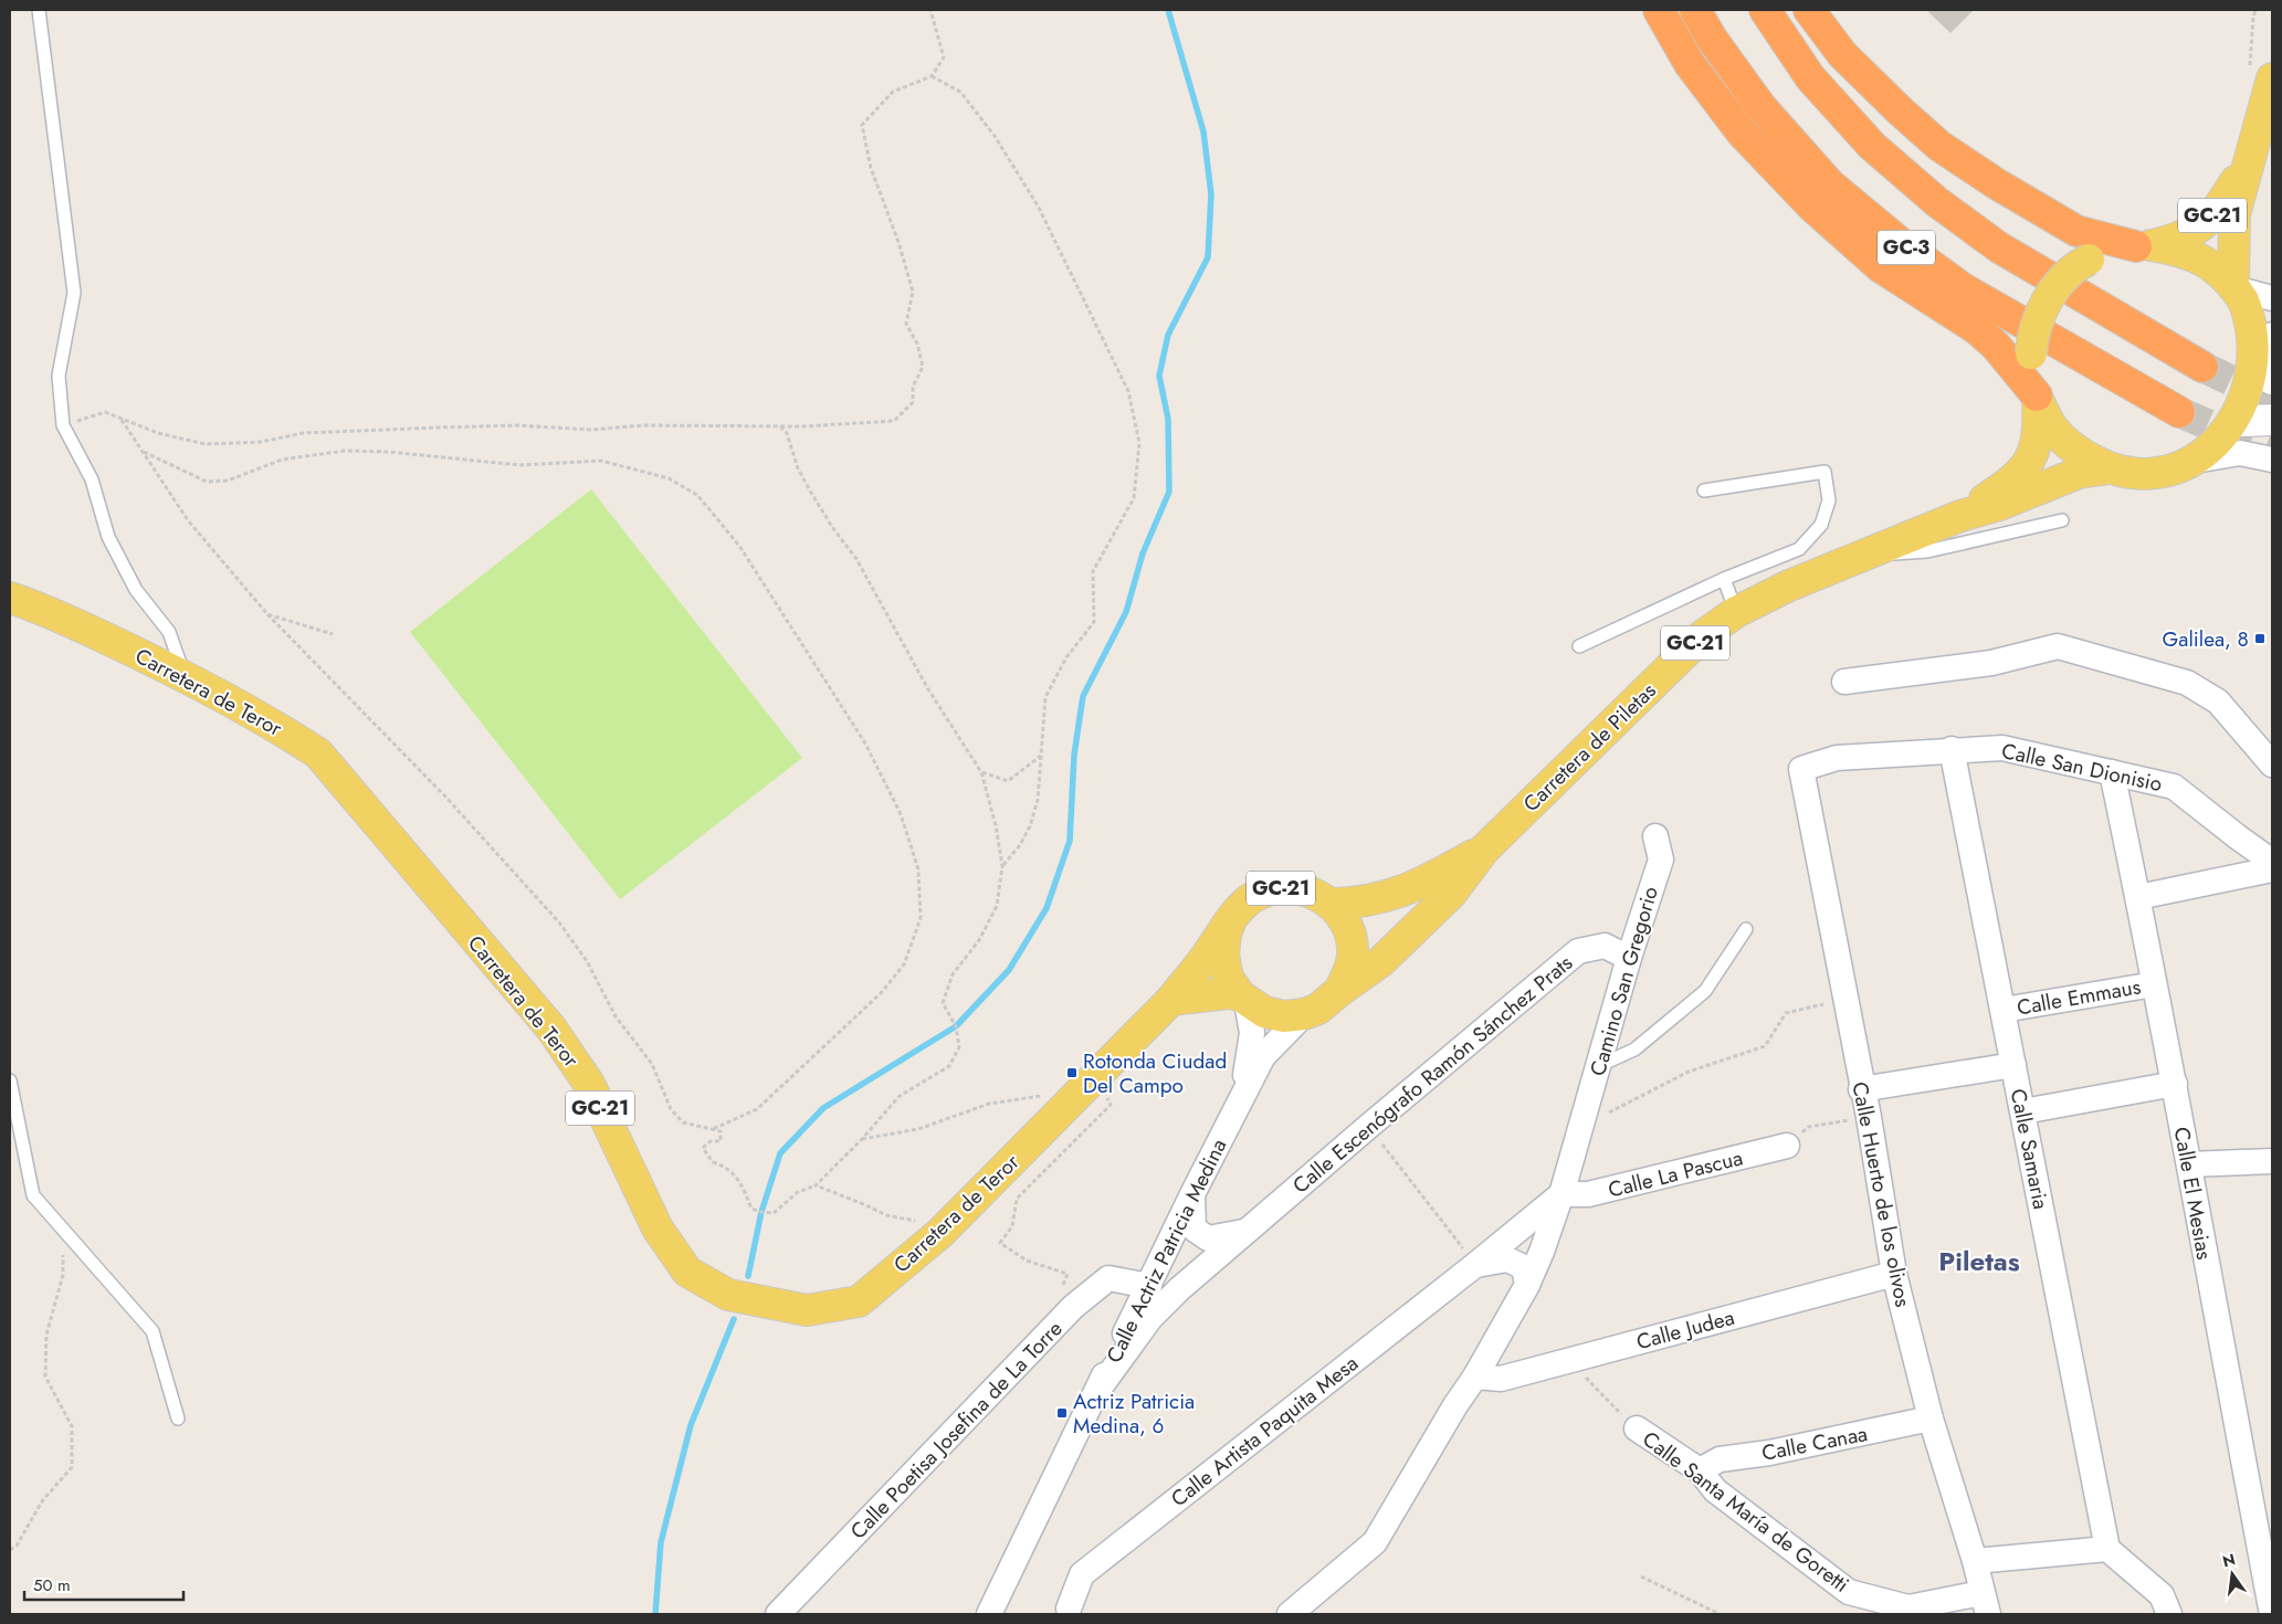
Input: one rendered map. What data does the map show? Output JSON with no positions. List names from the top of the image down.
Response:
{
  "streets": {
    "highway": ["GC-3"],
    "main road": ["GC-21", "Carretera de Teror", "Carretera de Piletas"],
    "street": [
      "Calle San Dionisio",
      "Camino San Gregorio",
      "Calle Emmaus",
      "Calle Escenógrafo Ramón Sánchez Prats",
      "Calle Samaria",
      "Calle La Pascua",
      "Calle El Mesias",
      "Calle Huerto de los olivos",
      "Calle Actriz Patricia Medina",
      "Calle Judea",
      "Calle Poetisa Josefina de La Torre",
      "Calle Artista Paquita Mesa",
      "Calle Canaa",
      "Calle Santa María de Goretti"
    ]
  },
  "crossings": [
    ["GC-21", "Carretera de Teror"],
    ["GC-21", "Carretera de Piletas"],
    ["GC-21", "Calle Actriz Patricia Medina"],
    ["Calle San Dionisio", "Calle Samaria"],
    ["Calle San Dionisio", "Calle El Mesias"],
    ["Calle San Dionisio", "Calle Huerto de los olivos"],
    ["Camino San Gregorio", "Calle Escenógrafo Ramón Sánchez Prats"],
    ["Camino San Gregorio", "Calle La Pascua"],
    ["Camino San Gregorio", "Calle Huerto de los olivos"],
    ["Camino San Gregorio", "Calle Judea"],
    ["Camino San Gregorio", "Calle Artista Paquita Mesa"],
    ["Calle Emmaus", "Calle Samaria"],
    ["Calle Emmaus", "Calle El Mesias"],
    ["Calle Escenógrafo Ramón Sánchez Prats", "Calle Actriz Patricia Medina"],
    ["Calle La Pascua", "Calle Artista Paquita Mesa"],
    ["Calle Huerto de los olivos", "Calle Judea"],
    ["Calle Huerto de los olivos", "Calle Canaa"],
    ["Calle Huerto de los olivos", "Calle Santa María de Goretti"],
    ["Calle Actriz Patricia Medina", "Calle Poetisa Josefina de La Torre"],
    ["Calle Judea", "Calle Santa María de Goretti"],
    ["Calle Canaa", "Calle Santa María de Goretti"]
  ],
  "districts": ["Piletas"],
  "places": {
    "transit": ["Galilea, 8", "Rotonda Ciudad Del Campo", "Actriz Patricia Medina, 6"]
  },
  "scale_bar": "50 m",
  "north": "top"
}
